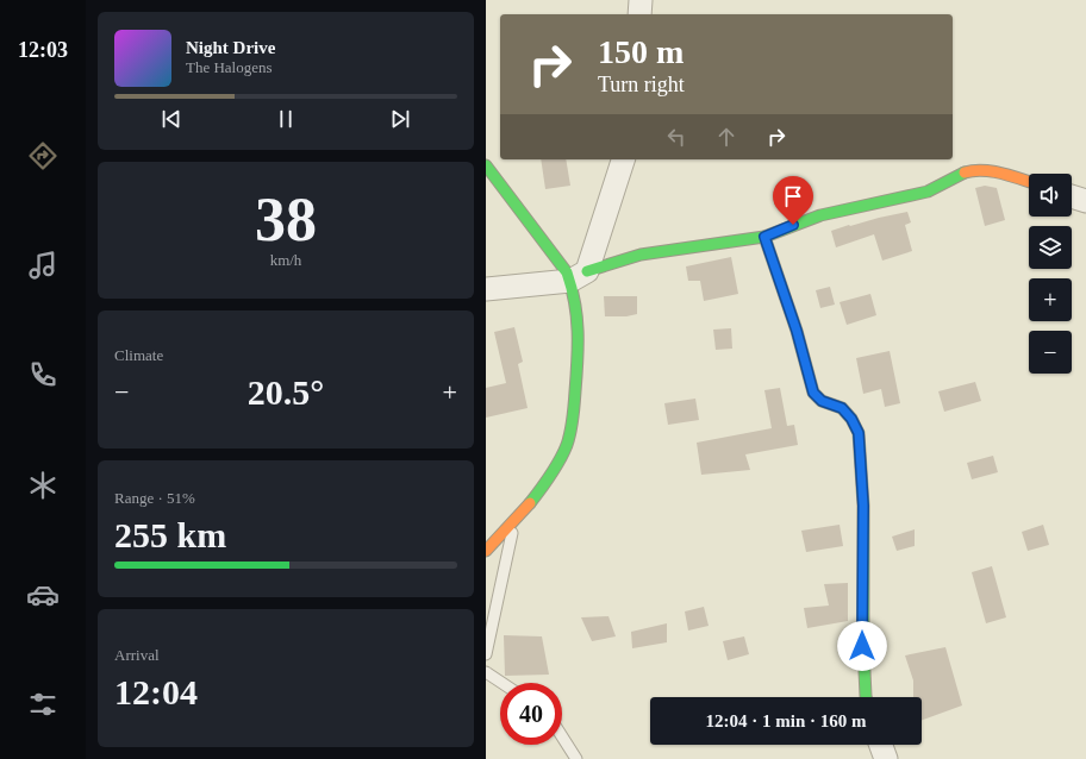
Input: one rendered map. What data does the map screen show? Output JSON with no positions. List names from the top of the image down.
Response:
{
  "page": {
    "tabs": "12:03",
    "turn": ["150 m", "Turn right"],
    "song": ["Night Drive", "The Halogens"],
    "tile": [
      ["38", "km/h"],
      "Climate",
      ["Range · 51%", "255 km"],
      ["Arrival", "12:04"]
    ],
    "map_buttons": ["+", "−"],
    "heat": ["−", "20.5°", "+"],
    "limit": "40",
    "trip": "12:04 · 1 min · 160 m"
  }
}
